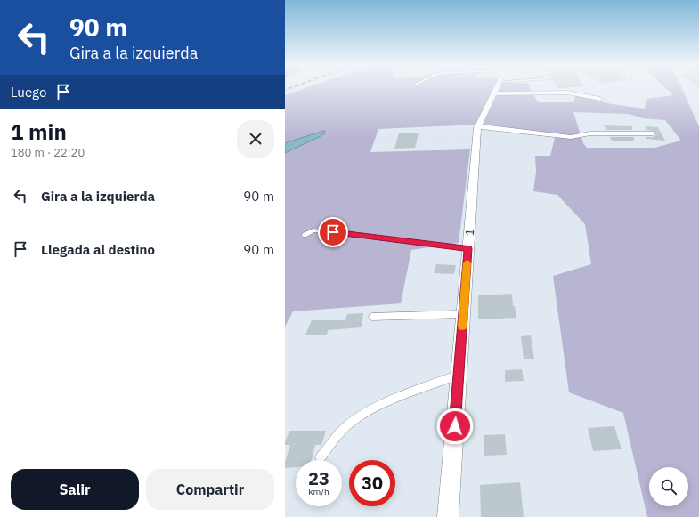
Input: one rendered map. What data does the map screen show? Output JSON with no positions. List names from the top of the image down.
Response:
{
  "streets": {
    "street": ["1"]
  },
  "page": {
    "turn": ["90 m", "Gira a la izquierda"],
    "then": "Luego",
    "heading": ["1 min", "180 m · 22:20"],
    "list": [
      {
        "name": "Gira a la izquierda",
        "value": "90 m"
      },
      {
        "name": "Llegada al destino",
        "value": "90 m"
      }
    ],
    "speed": "23 km/h",
    "limit": "30",
    "buttons": ["Salir", "Compartir"]
  }
}
